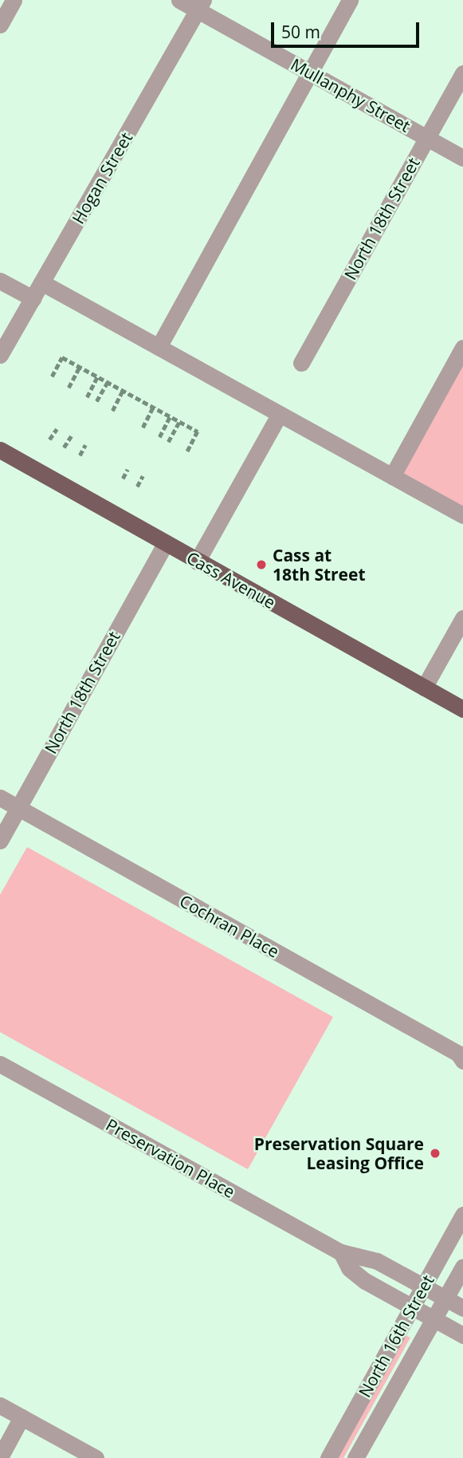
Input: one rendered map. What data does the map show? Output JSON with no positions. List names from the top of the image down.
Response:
{
  "streets": {
    "main road": ["Cass Avenue"],
    "street": [
      "Mullanphy Street",
      "Hogan Street",
      "North 18th Street",
      "Cochran Place",
      "Preservation Place",
      "North 16th Street"
    ]
  },
  "crossings": [
    ["Mullanphy Street", "Hogan Street"],
    ["Mullanphy Street", "North 18th Street"],
    ["North 18th Street", "Cass Avenue"],
    ["North 18th Street", "Cochran Place"],
    ["Preservation Place", "North 16th Street"]
  ],
  "places": ["Cass at 18th Street", "Preservation Square Leasing Office"],
  "scale_bar": "50 m"
}
